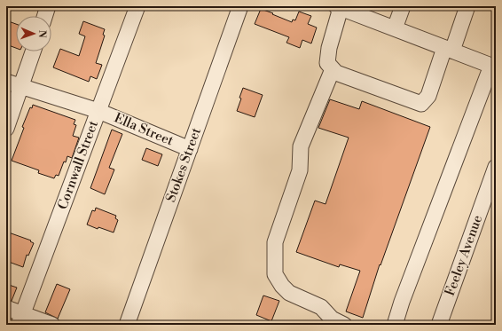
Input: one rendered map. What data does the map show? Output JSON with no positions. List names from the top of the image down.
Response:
{
  "streets": {
    "street": [
      "Ella Street",
      "Cornwall Street",
      "Stokes Street",
      "Feeley Avenue"
    ]
  },
  "crossings": [
    ["Ella Street", "Cornwall Street"],
    ["Ella Street", "Stokes Street"]
  ],
  "north": "right"
}
